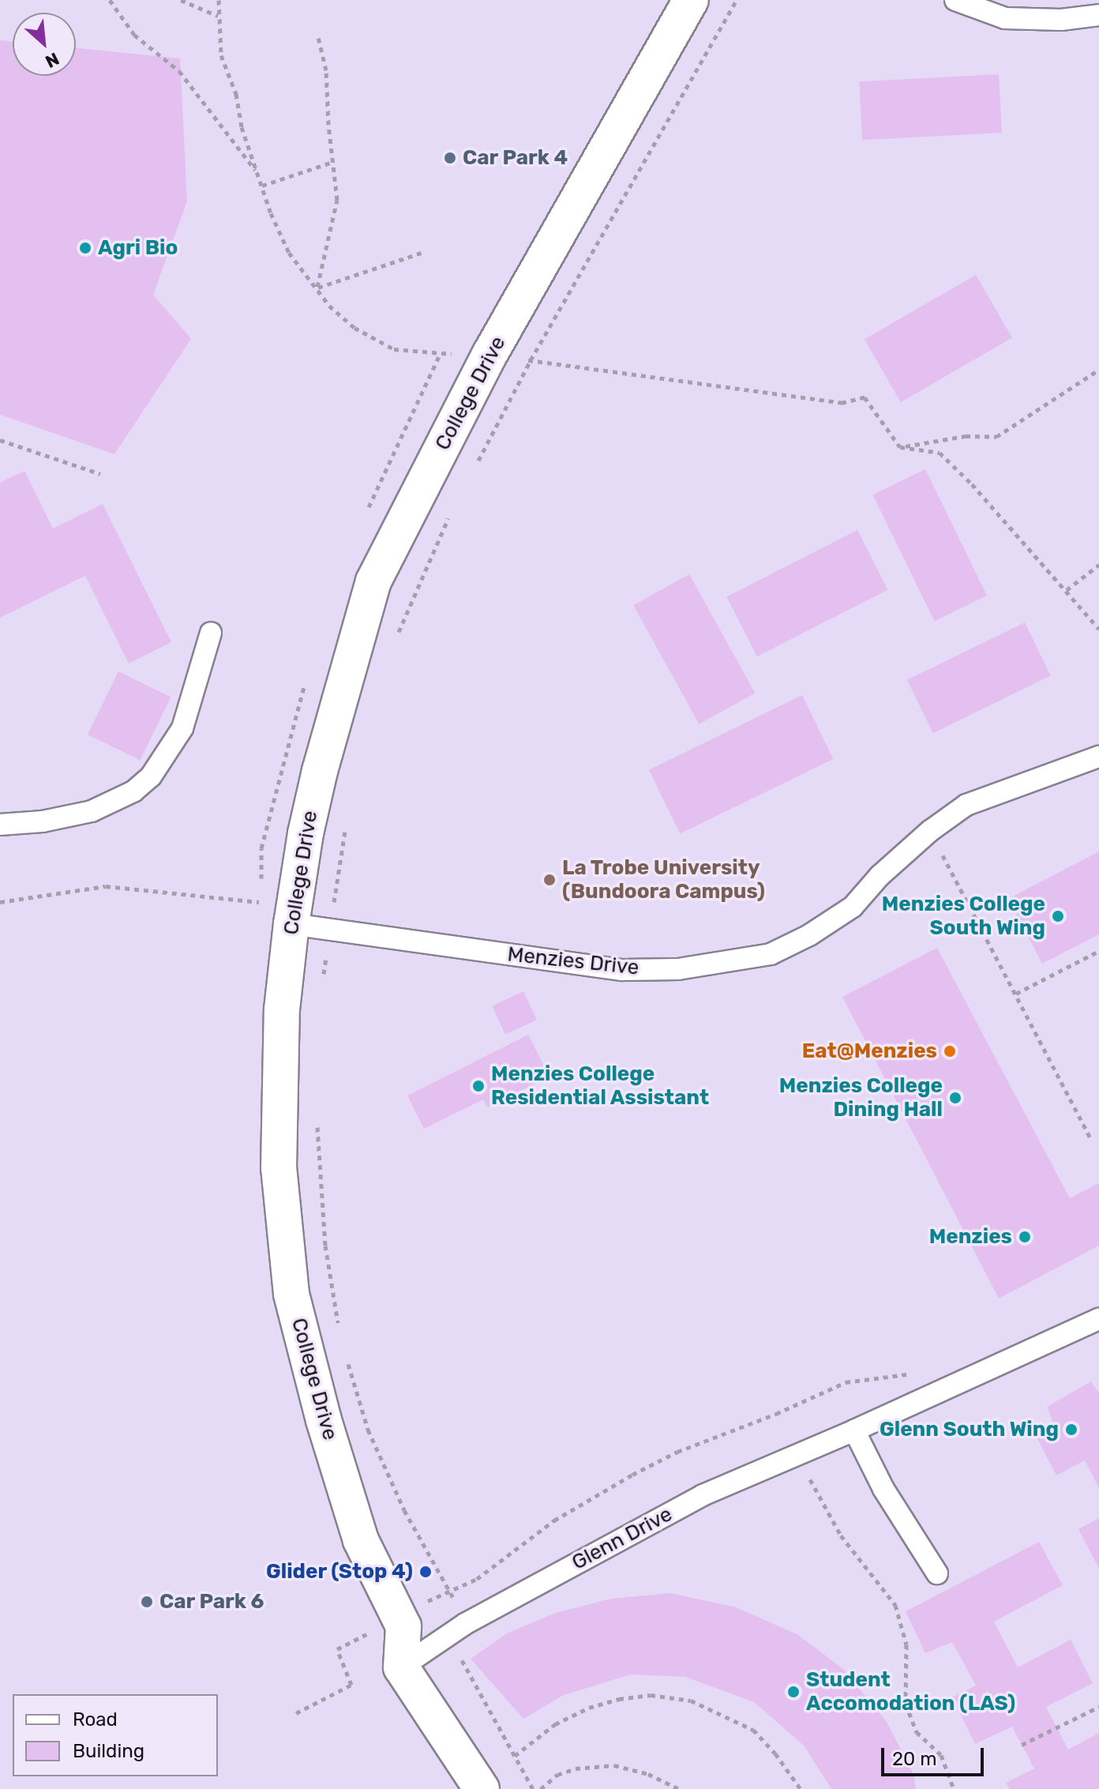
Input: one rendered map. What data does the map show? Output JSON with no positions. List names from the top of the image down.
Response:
{
  "streets": {
    "street": ["College Drive"],
    "lane": ["Menzies Drive", "Glenn Drive"]
  },
  "crossings": [
    ["College Drive", "Menzies Drive"],
    ["College Drive", "Glenn Drive"]
  ],
  "places": [
    "Car Park 4",
    "Agri Bio",
    "La Trobe University (Bundoora Campus)",
    "Menzies College South Wing",
    "Eat@Menzies",
    "Menzies College Residential Assistant",
    "Menzies College Dining Hall",
    "Menzies",
    "Glenn South Wing",
    "Glider (Stop 4)",
    "Car Park 6",
    "Student Accomodation (LAS)"
  ],
  "legend": ["Road", "Building"],
  "scale_bar": "20 m",
  "north": "bottom right"
}
